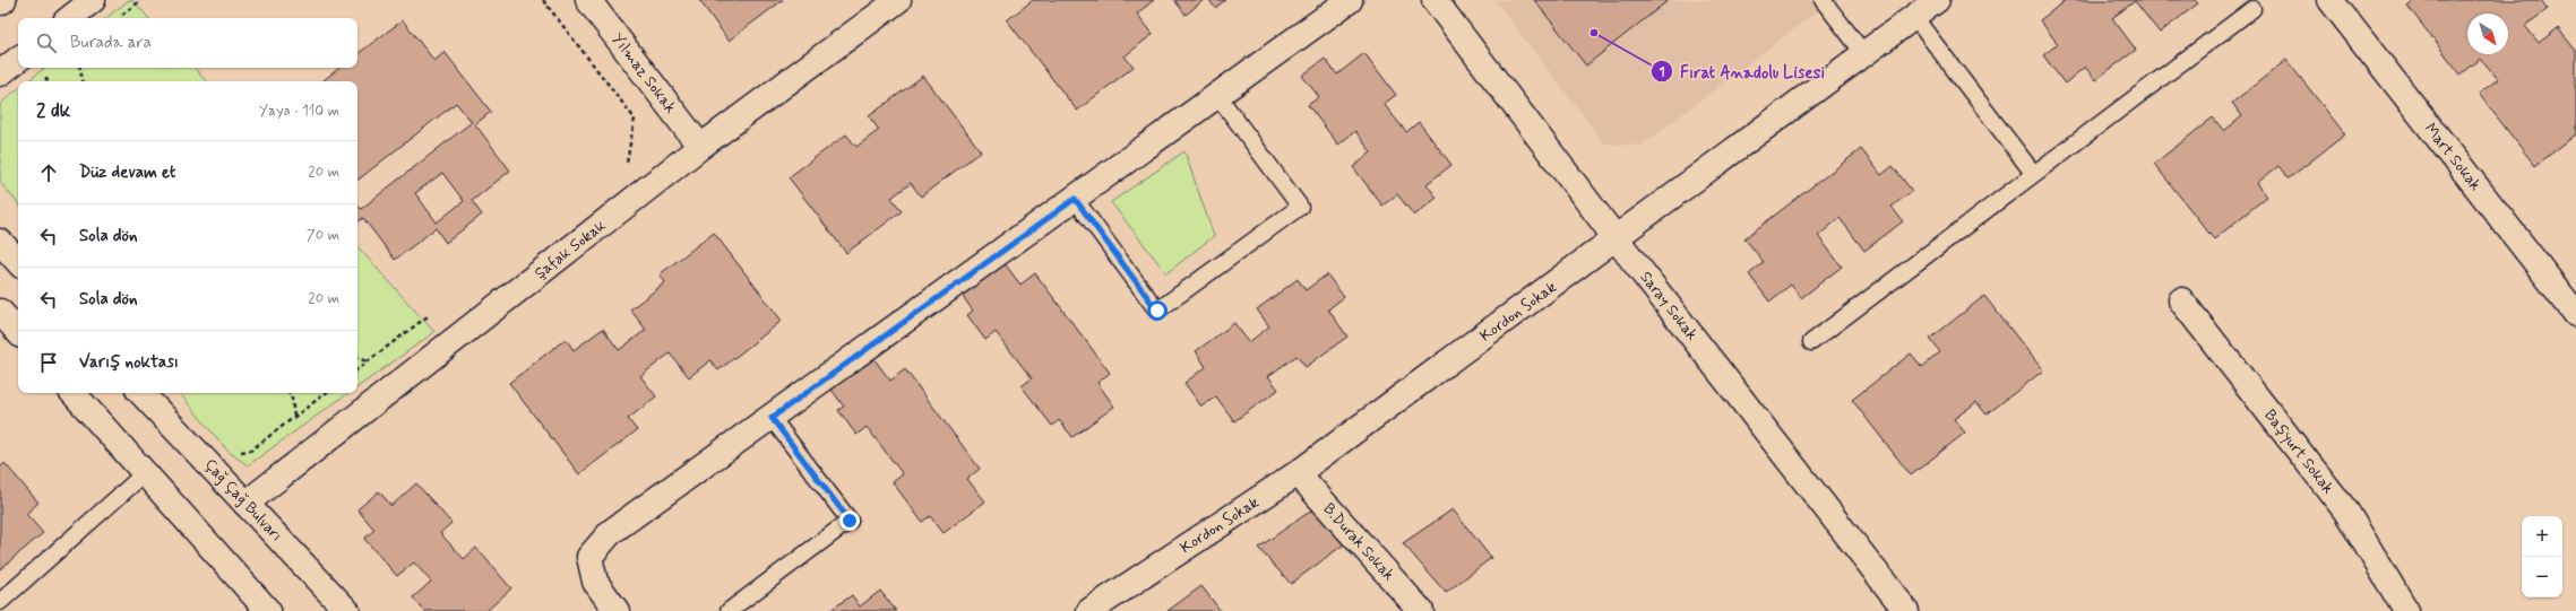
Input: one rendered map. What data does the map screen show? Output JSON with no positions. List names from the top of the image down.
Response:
{
  "streets": {
    "street": [
      "Yılmaz Sokak",
      "Mart Sokak",
      "Şafak Sokak",
      "Saray Sokak",
      "Kordon Sokak",
      "Başyurt Sokak",
      "Çağ Çağ Bulvarı",
      "B.Durak Sokak"
    ]
  },
  "crossings": [
    ["Yılmaz Sokak", "Şafak Sokak"],
    ["Şafak Sokak", "Çağ Çağ Bulvarı"],
    ["Saray Sokak", "Kordon Sokak"],
    ["Kordon Sokak", "B.Durak Sokak"]
  ],
  "places": ["Fırat Anadolu Lisesi"],
  "north": "bottom right",
  "page": {
    "search": "Burada ara",
    "heading": ["2 dk", "Yaya · 110 m"],
    "list": [
      ["Düz devam et", "20 m"],
      ["Sola dön", "70 m"],
      ["Sola dön", "20 m"],
      "Varış noktası"
    ],
    "map_buttons": ["+", "−"]
  }
}
